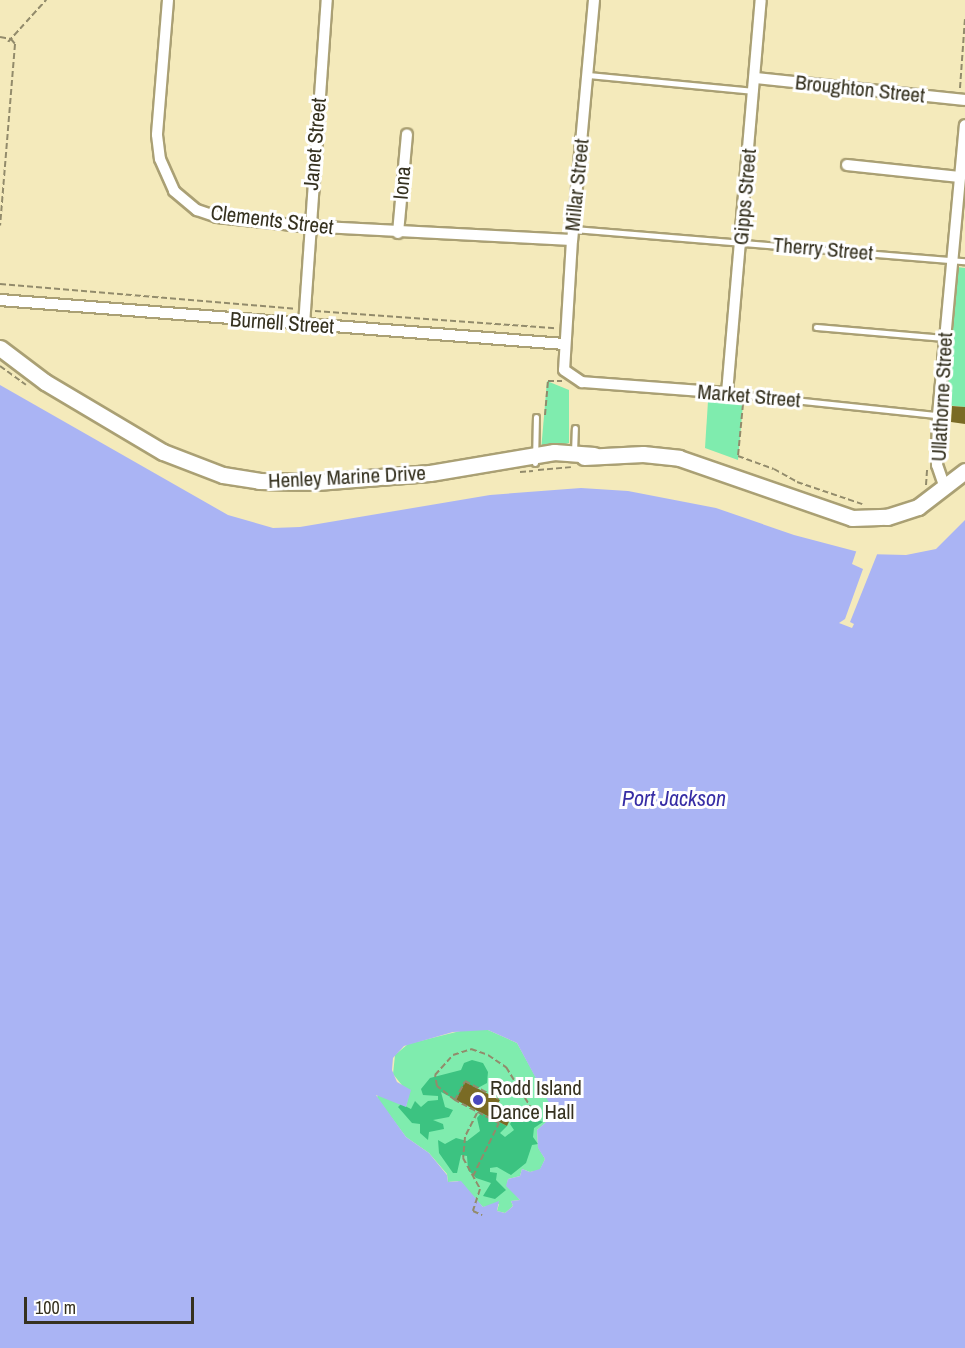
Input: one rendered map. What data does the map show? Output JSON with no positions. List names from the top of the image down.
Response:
{
  "streets": {
    "main road": ["Henley Marine Drive"],
    "street": [
      "Broughton Street",
      "Janet Street",
      "Iona",
      "Millar Street",
      "Gipps Street",
      "Clements Street",
      "Burnell Street",
      "Market Street",
      "Ullathorne Street"
    ],
    "lane": ["Therry Street"]
  },
  "crossings": [
    ["Broughton Street", "Gipps Street"],
    ["Janet Street", "Clements Street"],
    ["Janet Street", "Burnell Street"],
    ["Iona", "Clements Street"],
    ["Millar Street", "Clements Street"],
    ["Millar Street", "Therry Street"],
    ["Millar Street", "Burnell Street"],
    ["Millar Street", "Market Street"],
    ["Gipps Street", "Therry Street"],
    ["Gipps Street", "Market Street"],
    ["Clements Street", "Therry Street"],
    ["Therry Street", "Ullathorne Street"],
    ["Market Street", "Ullathorne Street"],
    ["Ullathorne Street", "Henley Marine Drive"]
  ],
  "water": ["Port Jackson"],
  "places": ["Rodd Island Dance Hall"],
  "scale_bar": "100 m"
}
